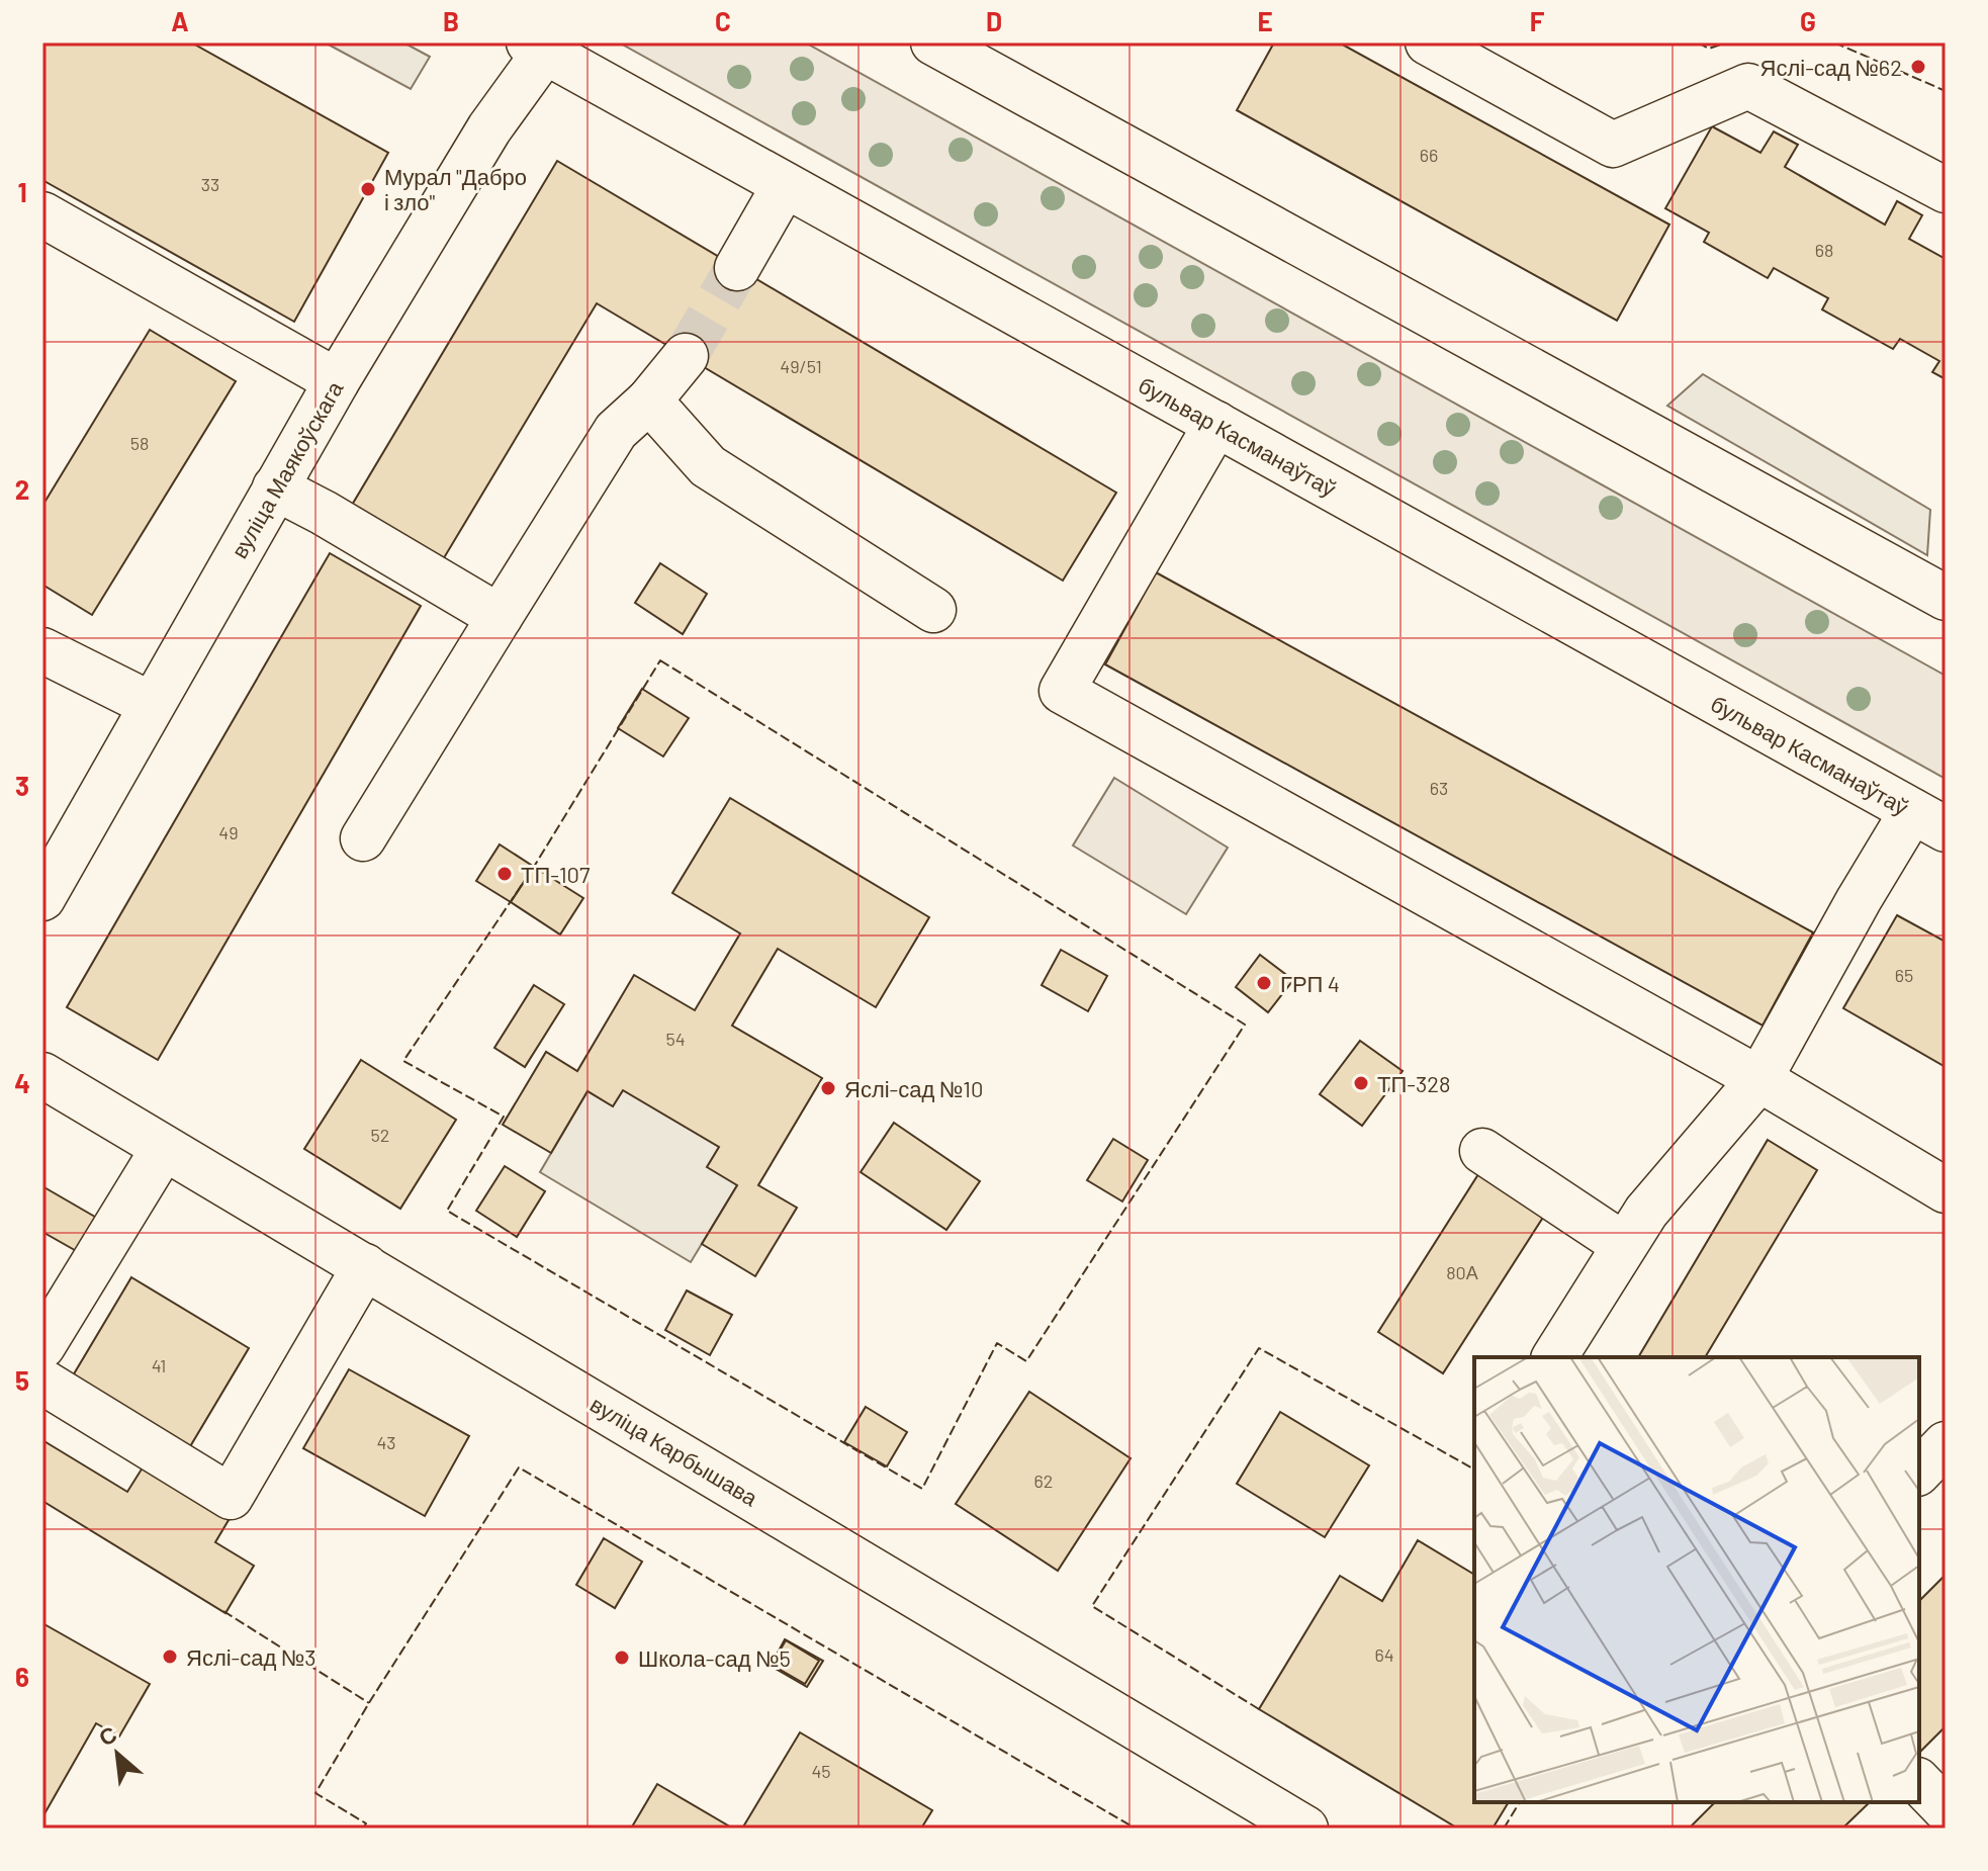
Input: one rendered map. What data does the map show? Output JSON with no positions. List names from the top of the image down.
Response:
{
  "streets": {
    "main road": ["бульвар Касманаўтаў", "вуліца Маякоўскага", "вуліца Карбышава"]
  },
  "crossings": [
    ["бульвар Касманаўтаў", "вуліца Маякоўскага"]
  ],
  "places": [
    "Яслі-сад №62",
    "Мурал \"Дабро і зло\"",
    "ТП-107",
    "ГРП 4",
    "ТП-328",
    "Яслі-сад №10",
    "Яслі-сад №3",
    "Школа-сад №5"
  ],
  "house_numbers": [
    "66",
    "33",
    "68",
    "49/51",
    "58",
    "63",
    "49",
    "65",
    "54",
    "52",
    "80А",
    "41",
    "43",
    "62",
    "64",
    "45"
  ],
  "north": "top left",
  "grid": {
    "columns": [
      "A",
      "B",
      "C",
      "D",
      "E",
      "F",
      "G"
    ],
    "rows": [
      "1",
      "2",
      "3",
      "4",
      "5",
      "6"
    ]
  }
}
